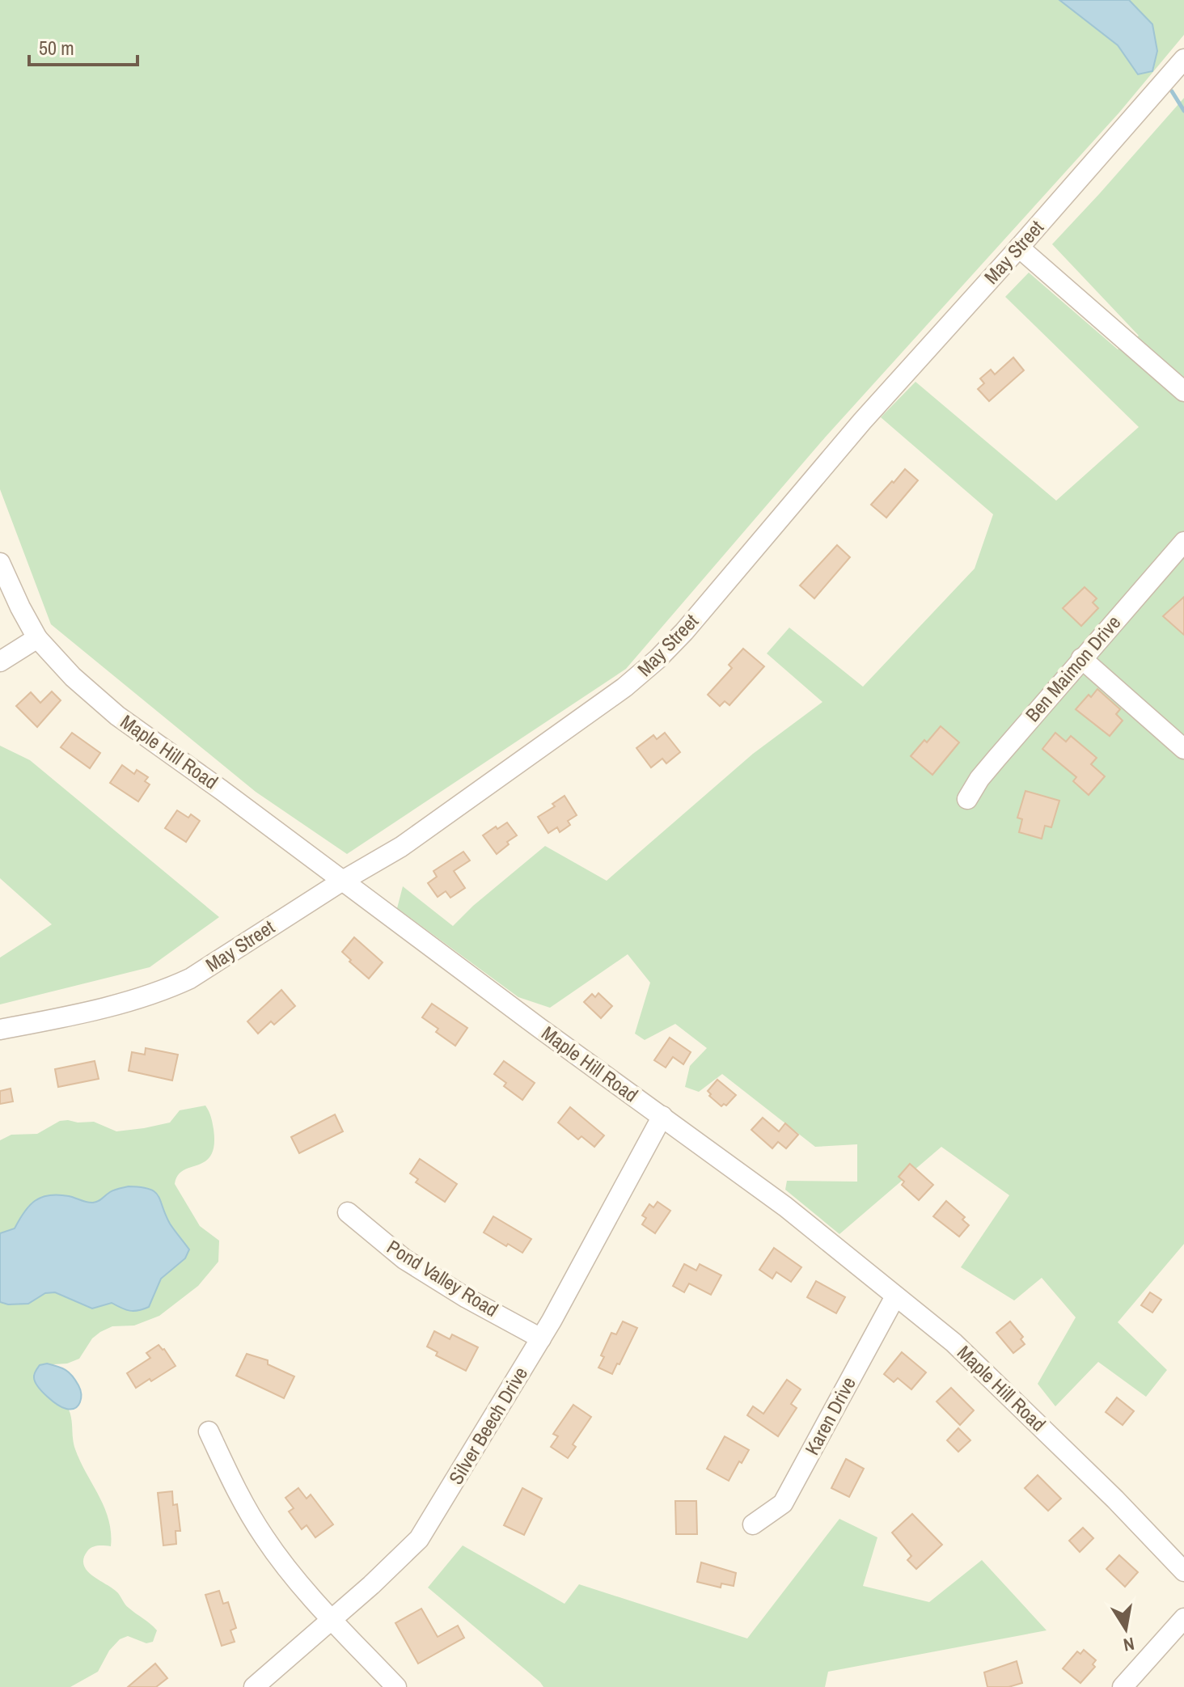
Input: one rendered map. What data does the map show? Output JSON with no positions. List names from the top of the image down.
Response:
{
  "streets": {
    "street": [
      "May Street",
      "Ben Maimon Drive",
      "Maple Hill Road",
      "Pond Valley Road",
      "Karen Drive",
      "Silver Beech Drive"
    ]
  },
  "crossings": [
    ["May Street", "Maple Hill Road"],
    ["Maple Hill Road", "Karen Drive"],
    ["Maple Hill Road", "Silver Beech Drive"],
    ["Pond Valley Road", "Silver Beech Drive"]
  ],
  "scale_bar": "50 m",
  "north": "bottom"
}
